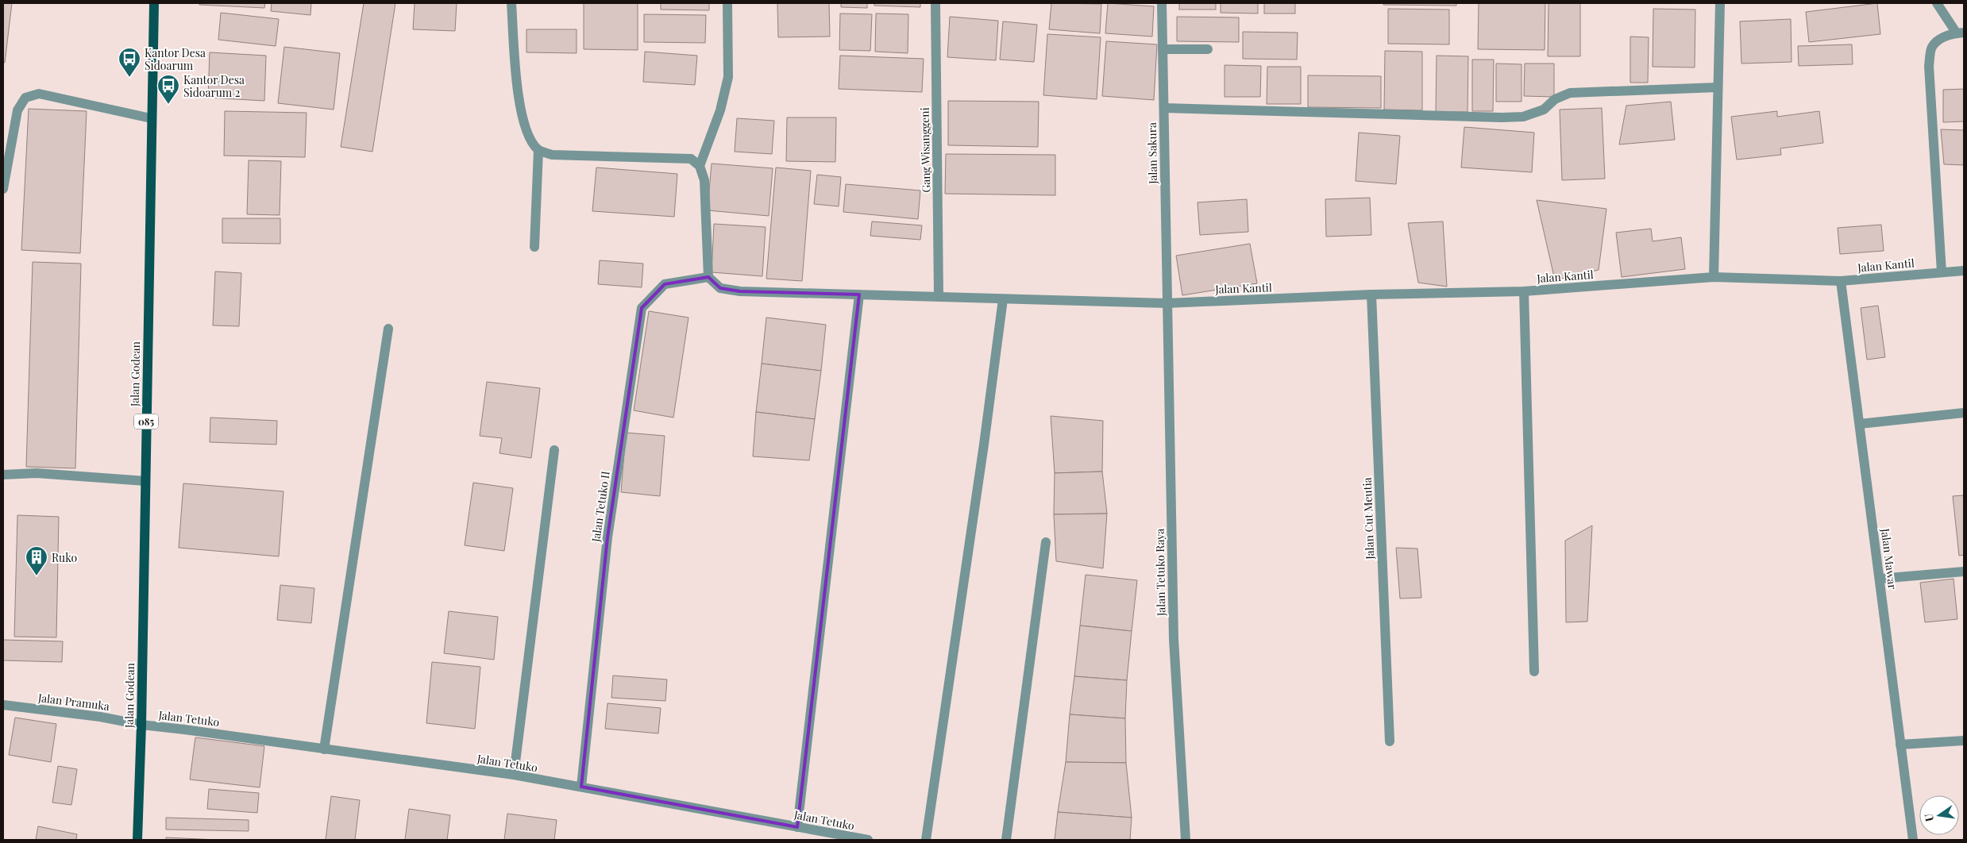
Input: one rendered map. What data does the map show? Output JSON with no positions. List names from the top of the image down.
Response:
{
  "streets": {
    "main road": ["Jalan Godean", "085"],
    "street": [
      "Gang Wisanggeni",
      "Jalan Sakura",
      "Jalan Kantil",
      "Jalan Tetuko II",
      "Jalan Cut Meutia",
      "Jalan Mawar",
      "Jalan Tetuko Raya",
      "Jalan Pramuka",
      "Jalan Tetuko"
    ]
  },
  "crossings": [
    ["Gang Wisanggeni", "Jalan Kantil"],
    ["Jalan Sakura", "Jalan Kantil"],
    ["Jalan Sakura", "Jalan Tetuko Raya"],
    ["Jalan Kantil", "Jalan Tetuko II"],
    ["Jalan Kantil", "Jalan Cut Meutia"],
    ["Jalan Kantil", "Jalan Mawar"],
    ["Jalan Kantil", "Jalan Tetuko Raya"],
    ["Jalan Godean", "Jalan Pramuka"],
    ["Jalan Godean", "Jalan Tetuko"],
    ["Jalan Tetuko II", "Jalan Tetuko"],
    ["Jalan Pramuka", "Jalan Tetuko"]
  ],
  "places": {
    "bus stop": ["Kantor Desa Sidoarum", "Kantor Desa Sidoarum 2"],
    "building": ["Ruko"]
  },
  "north": "left"
}
